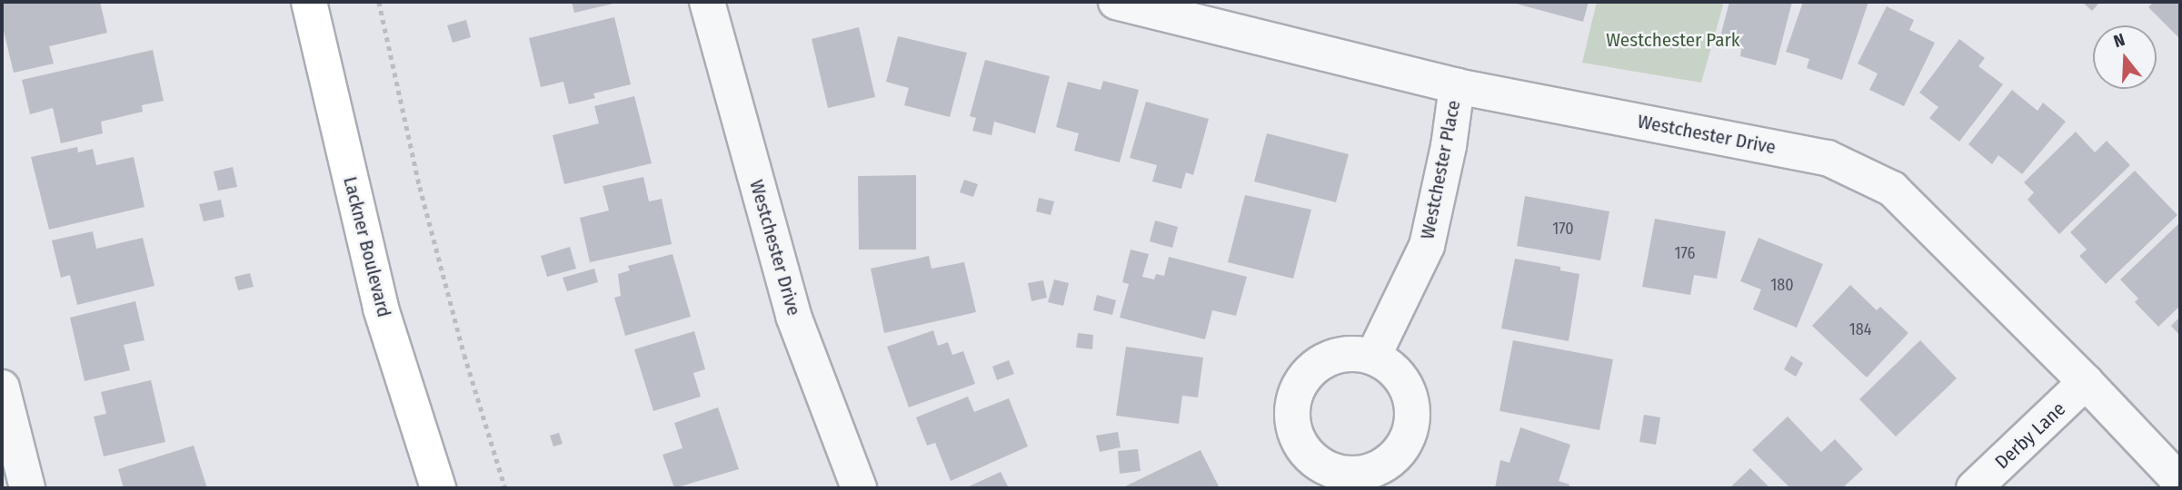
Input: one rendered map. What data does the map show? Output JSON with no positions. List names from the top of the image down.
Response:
{
  "streets": {
    "main road": ["Lackner Boulevard"],
    "street": ["Westchester Drive", "Westchester Place", "Derby Lane"]
  },
  "crossings": [
    ["Westchester Drive", "Westchester Place"],
    ["Westchester Drive", "Derby Lane"]
  ],
  "parks": ["Westchester Park"],
  "house_numbers": [
    "170",
    "176",
    "180",
    "184"
  ],
  "north": "top"
}
